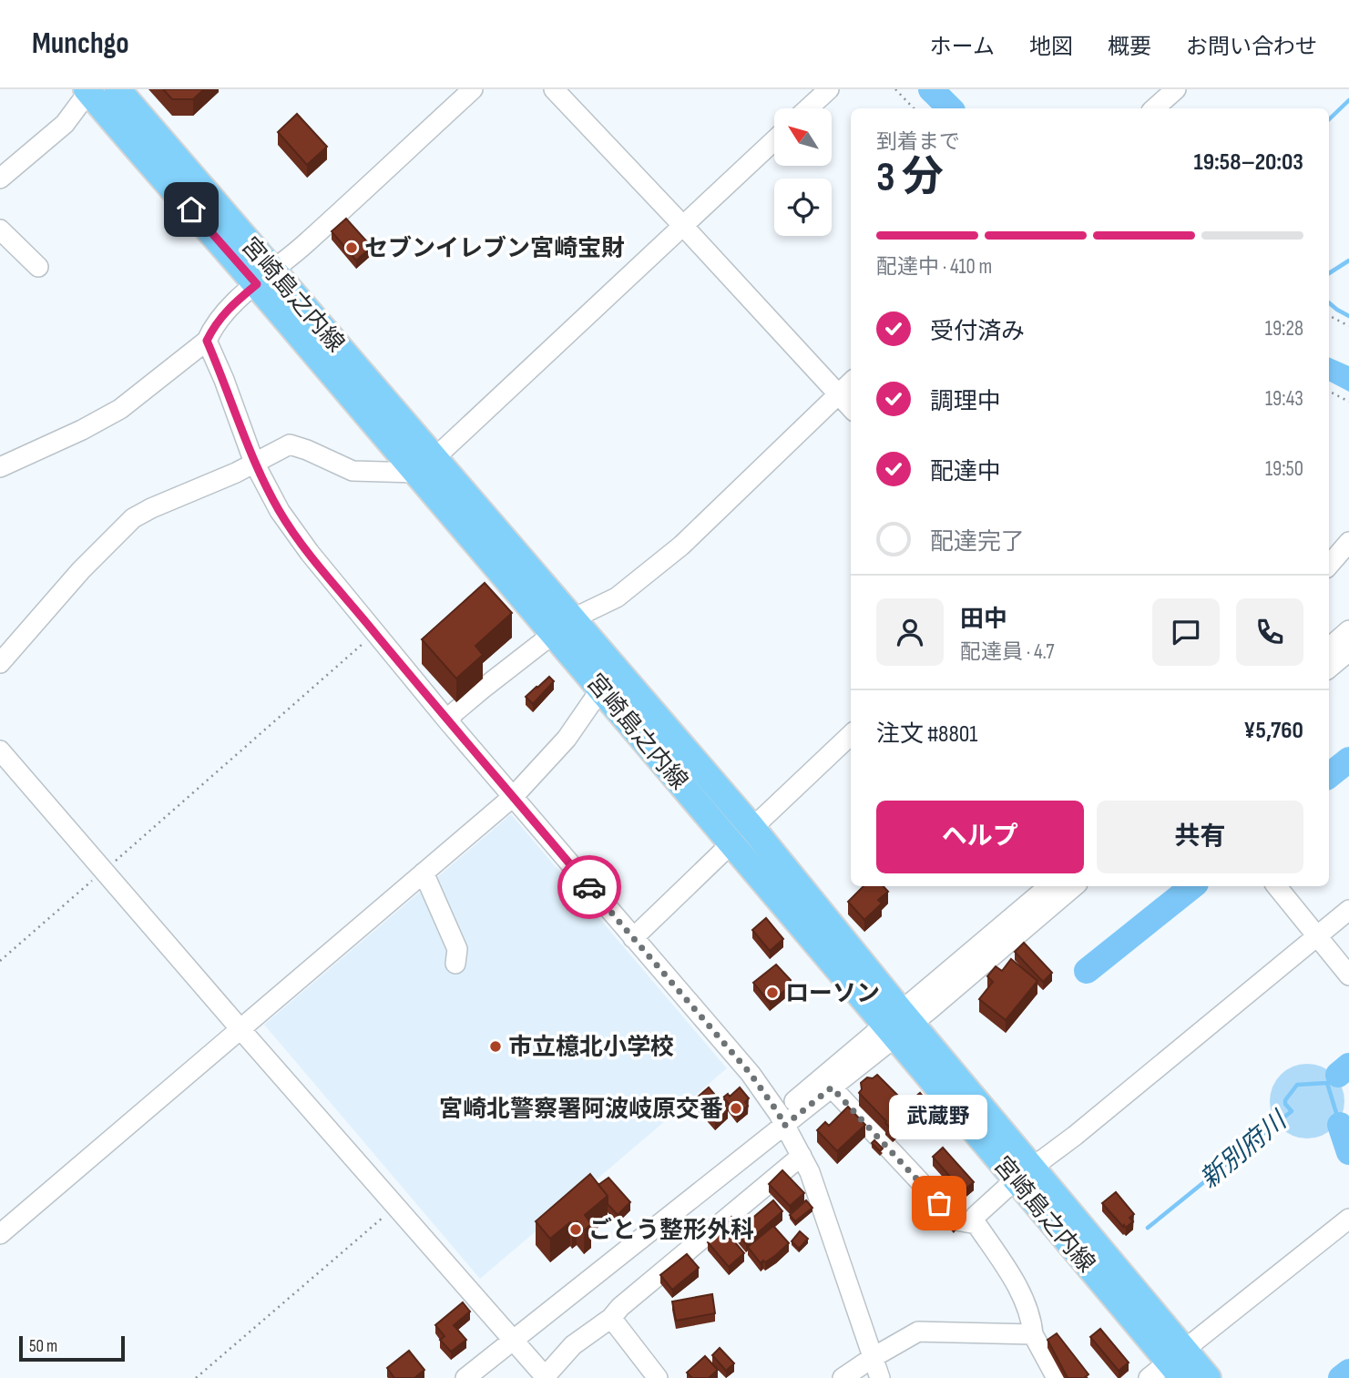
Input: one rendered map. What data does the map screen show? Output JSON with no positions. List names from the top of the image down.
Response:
{
  "streets": {
    "main road": ["宮崎島之内線"]
  },
  "water": ["新別府川"],
  "places": [
    "セブンイレブン宮崎宝財",
    "ローソン",
    "市立檍北小学校",
    "宮崎北警察署阿波岐原交番",
    "武蔵野",
    "ごとう整形外科"
  ],
  "scale_bar": "50 m",
  "north": "top left",
  "page": {
    "header": "Munchgo",
    "nav": [
      "ホーム",
      "地図",
      "概要",
      "お問い合わせ"
    ],
    "heading": ["3 分", "到着まで", "19:58–20:03"],
    "panel": [
      "田中",
      "配達員 · 4.7",
      "注文 #8801",
      "¥5,760"
    ],
    "bar": "配達中 · 410 m",
    "list": [
      ["受付済み", "19:28"],
      ["調理中", "19:43"],
      ["配達中", "19:50"],
      "配達完了"
    ],
    "buttons": ["ヘルプ", "共有"],
    "bubble": "武蔵野",
    "scale": "50 m"
  }
}
